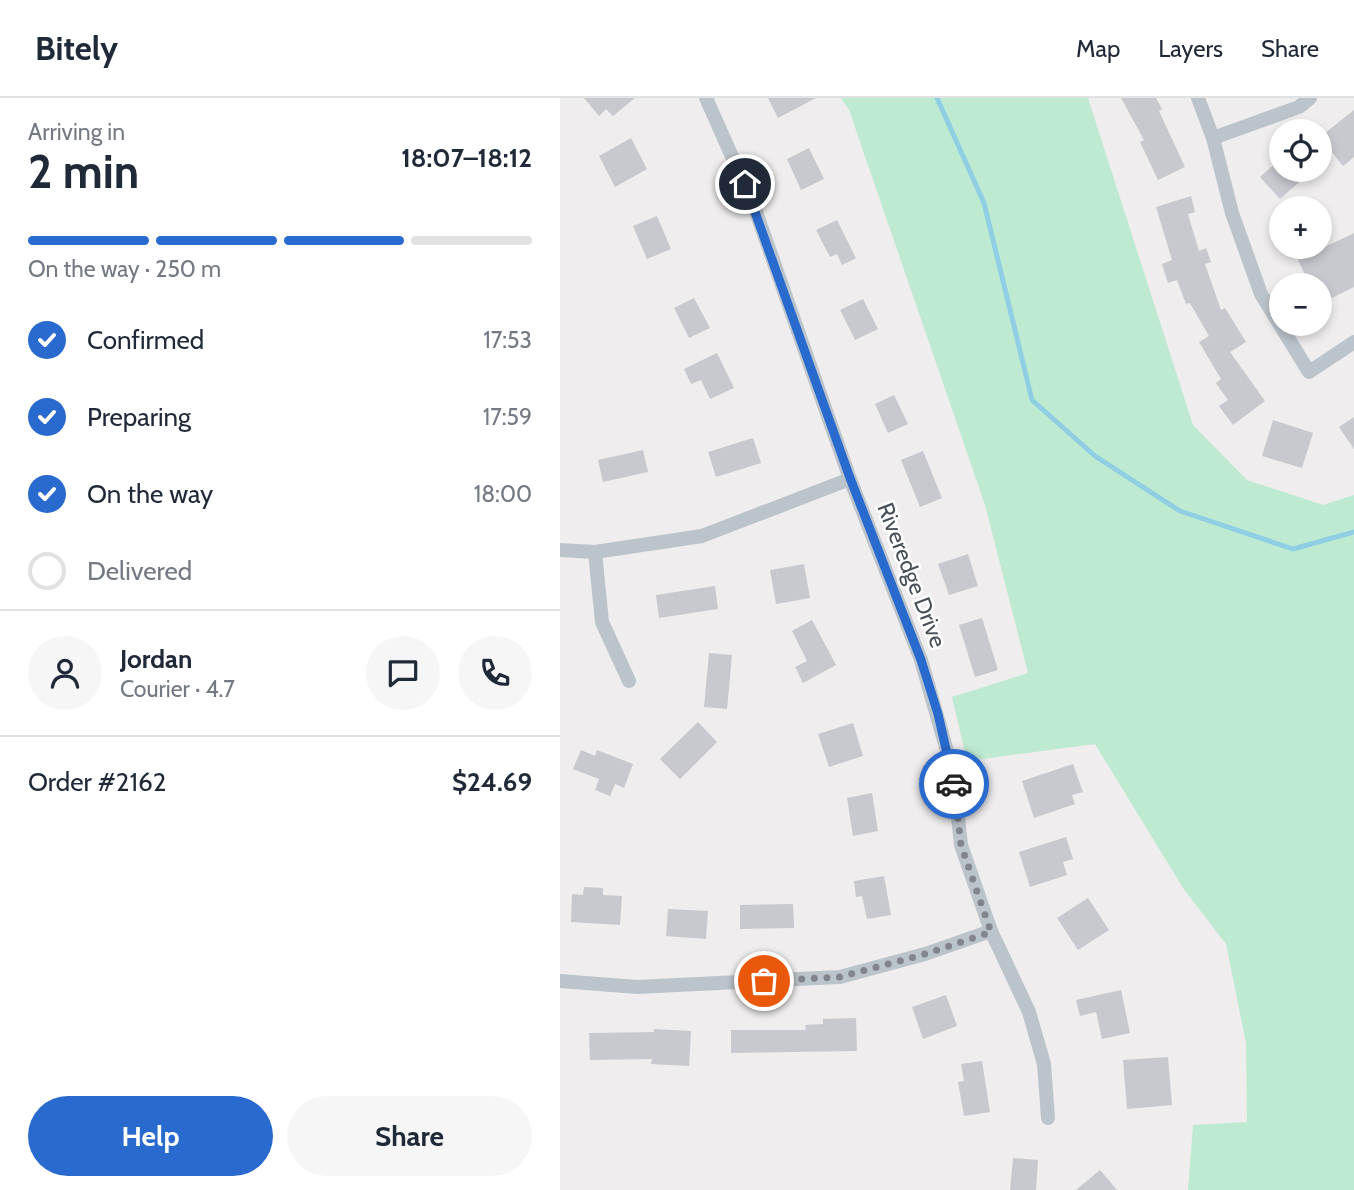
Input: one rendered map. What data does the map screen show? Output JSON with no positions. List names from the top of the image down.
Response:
{
  "streets": {
    "street": ["Riveredge Drive"]
  },
  "page": {
    "header": "Bitely",
    "nav": ["Map", "Layers", "Share"],
    "heading": ["2 min", "Arriving in", "18:07–18:12"],
    "panel": [
      "Jordan",
      "Courier · 4.7",
      "Order #2162",
      "$24.69"
    ],
    "map_buttons": ["+", "−"],
    "bar": "On the way · 250 m",
    "list": [
      ["Confirmed", "17:53"],
      ["Preparing", "17:59"],
      ["On the way", "18:00"],
      "Delivered"
    ],
    "buttons": ["Help", "Share"]
  }
}
